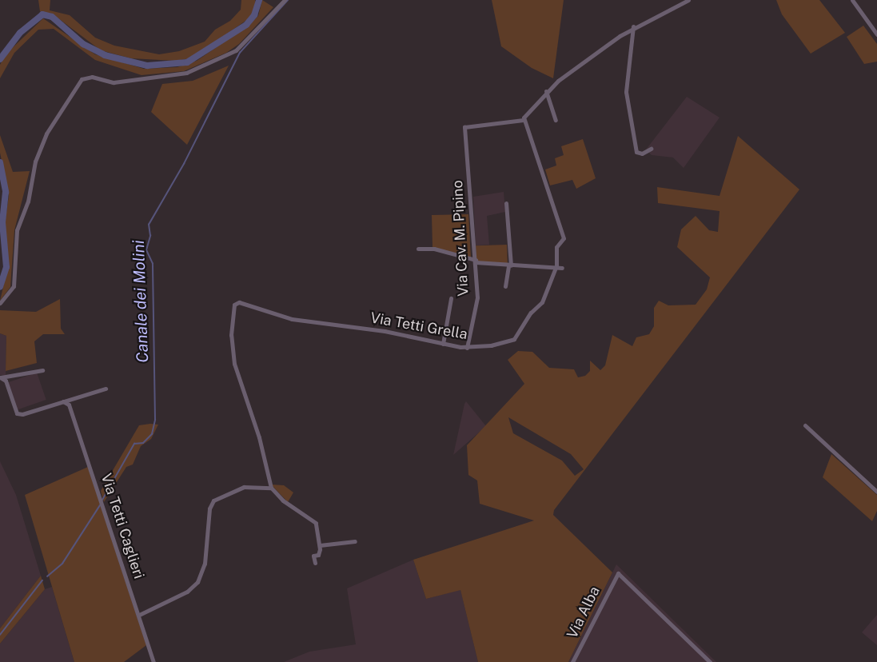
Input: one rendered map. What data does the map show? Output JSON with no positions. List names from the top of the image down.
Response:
{
  "streets": {
    "street": [
      "Via Cav. M. Pipino",
      "Via Tetti Grella",
      "Via Tetti Caglieri",
      "Via Alba"
    ]
  },
  "crossings": [
    ["Via Cav. M. Pipino", "Via Tetti Grella"]
  ],
  "water": ["Canale dei Molini"]
}
